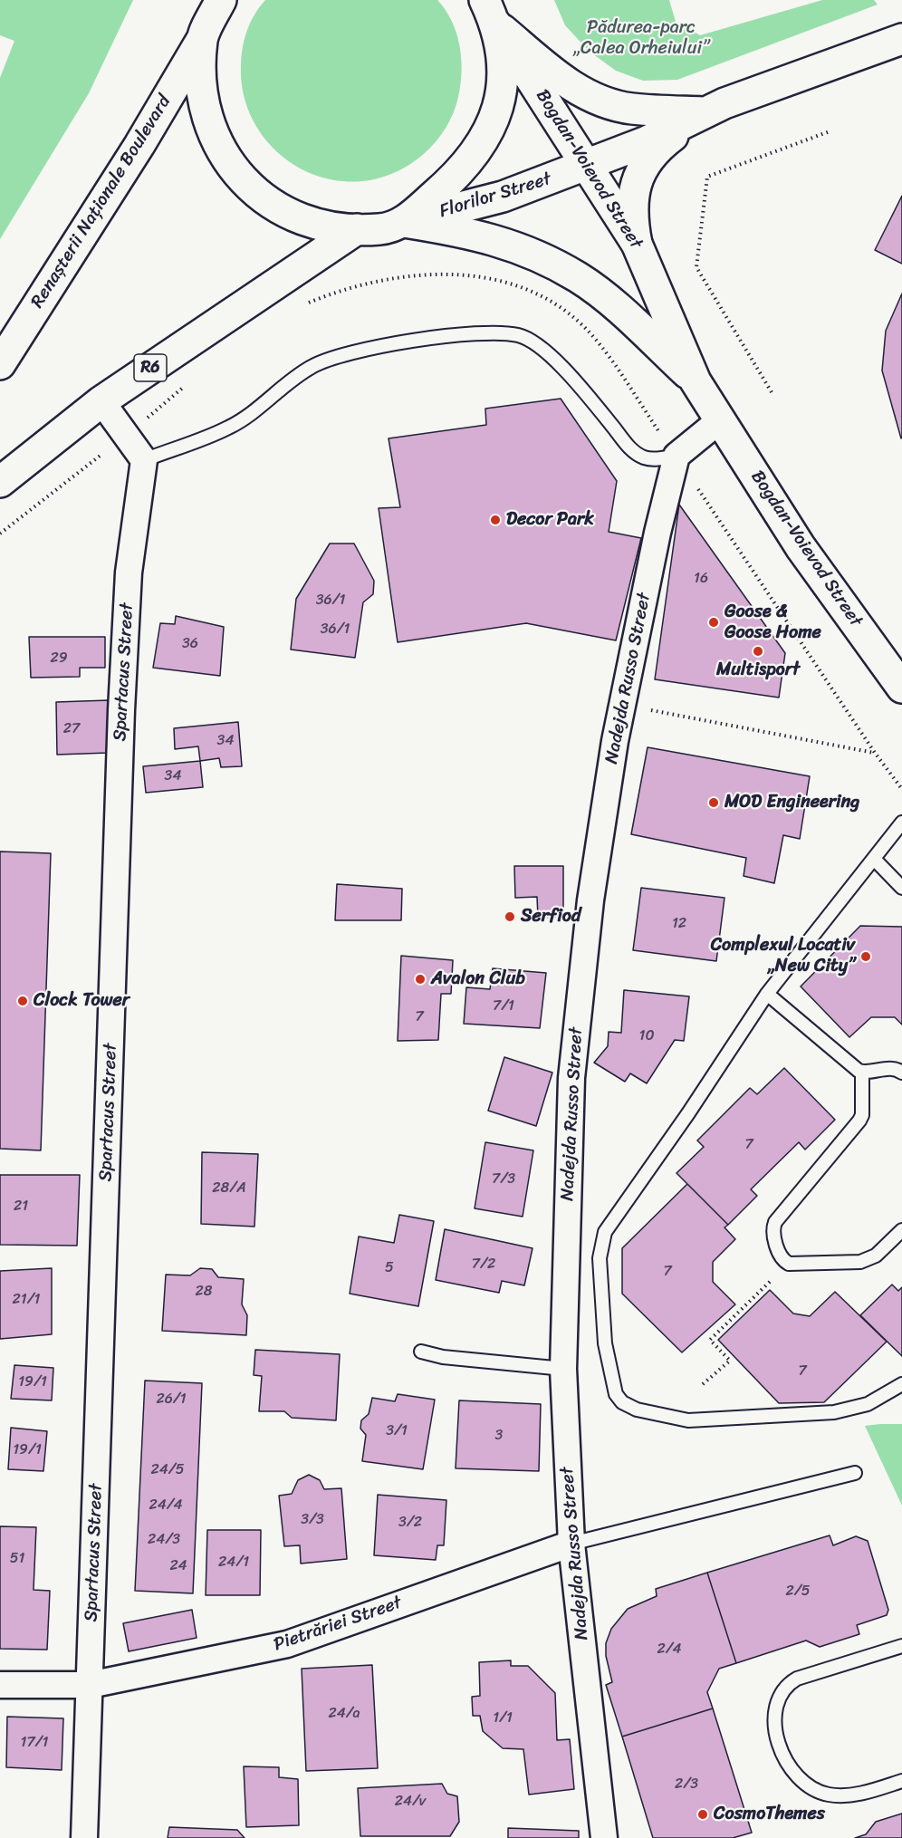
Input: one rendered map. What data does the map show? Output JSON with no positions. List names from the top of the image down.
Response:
{
  "streets": {
    "main road": [
      "Bogdan-Voievod Street",
      "Florilor Street",
      "Renașterii Naționale Boulevard",
      "R6"
    ],
    "street": ["Spartacus Street", "Nadejda Russo Street", "Pietrăriei Street"]
  },
  "crossings": [
    ["Bogdan-Voievod Street", "Florilor Street"],
    ["Florilor Street", "Renașterii Naționale Boulevard"],
    ["Florilor Street", "R6"],
    ["Spartacus Street", "Pietrăriei Street"],
    ["Nadejda Russo Street", "Pietrăriei Street"]
  ],
  "parks": ["Pădurea-parc „Calea Orheiului”"],
  "places": [
    "Decor Park",
    "Goose & Goose Home",
    "Multisport",
    "MOD Engineering",
    "Serfiod",
    "Complexul Locativ „New City”",
    "Avalon Club",
    "Clock Tower",
    "CosmoThemes"
  ],
  "house_numbers": [
    "16",
    "36/1",
    "36/1",
    "36",
    "29",
    "27",
    "34",
    "34",
    "12",
    "7/1",
    "7",
    "10",
    "7",
    "7/3",
    "28/A",
    "21",
    "7/2",
    "5",
    "7",
    "28",
    "21/1",
    "7",
    "19/1",
    "26/1",
    "3/1",
    "3",
    "19/1",
    "24/5",
    "24/4",
    "3/3",
    "3/2",
    "24/3",
    "51",
    "24/1",
    "24",
    "2/5",
    "2/4",
    "24/a",
    "1/1",
    "17/1",
    "2/3",
    "24/v"
  ]
}
